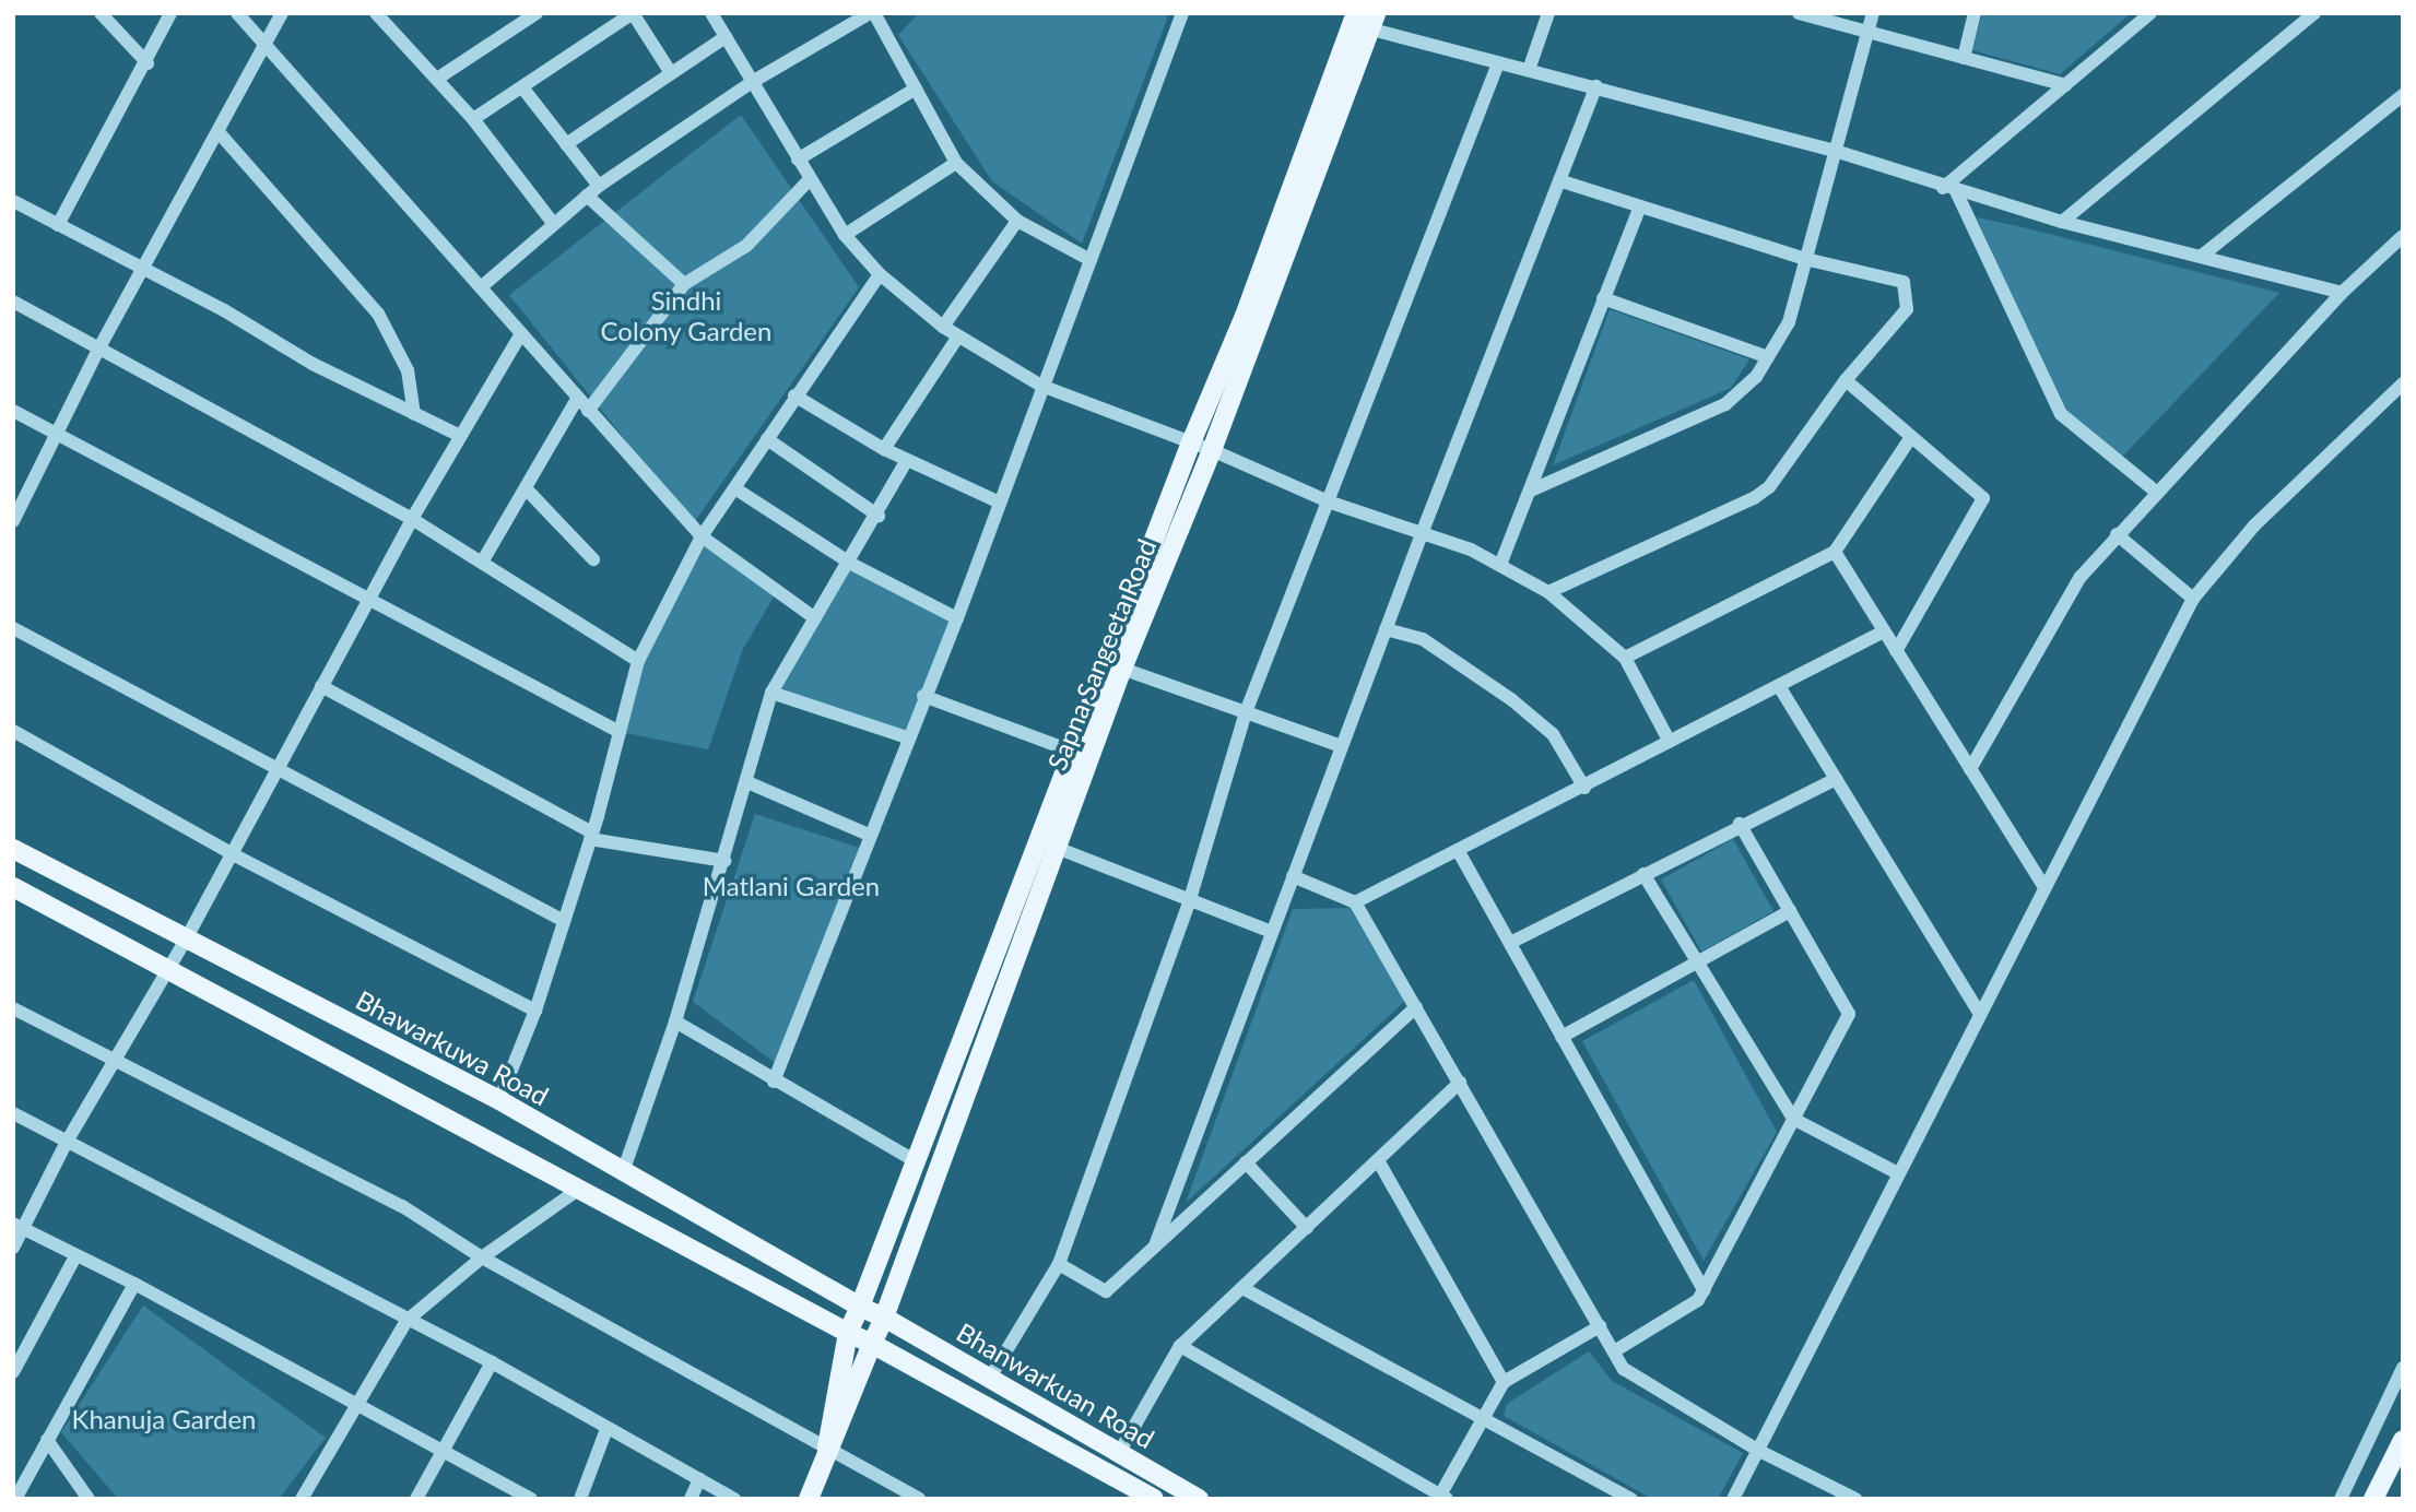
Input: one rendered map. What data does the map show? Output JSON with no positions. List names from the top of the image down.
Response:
{
  "streets": {
    "main road": ["Sapna Sangeeta Road", "Bhawarkuwa Road", "Bhanwarkuan Road"]
  },
  "crossings": [
    ["Sapna Sangeeta Road", "Bhawarkuwa Road"],
    ["Sapna Sangeeta Road", "Bhanwarkuan Road"],
    ["Bhawarkuwa Road", "Bhanwarkuan Road"]
  ],
  "parks": ["Sindhi Colony Garden", "Matlani Garden", "Khanuja Garden"]
}
